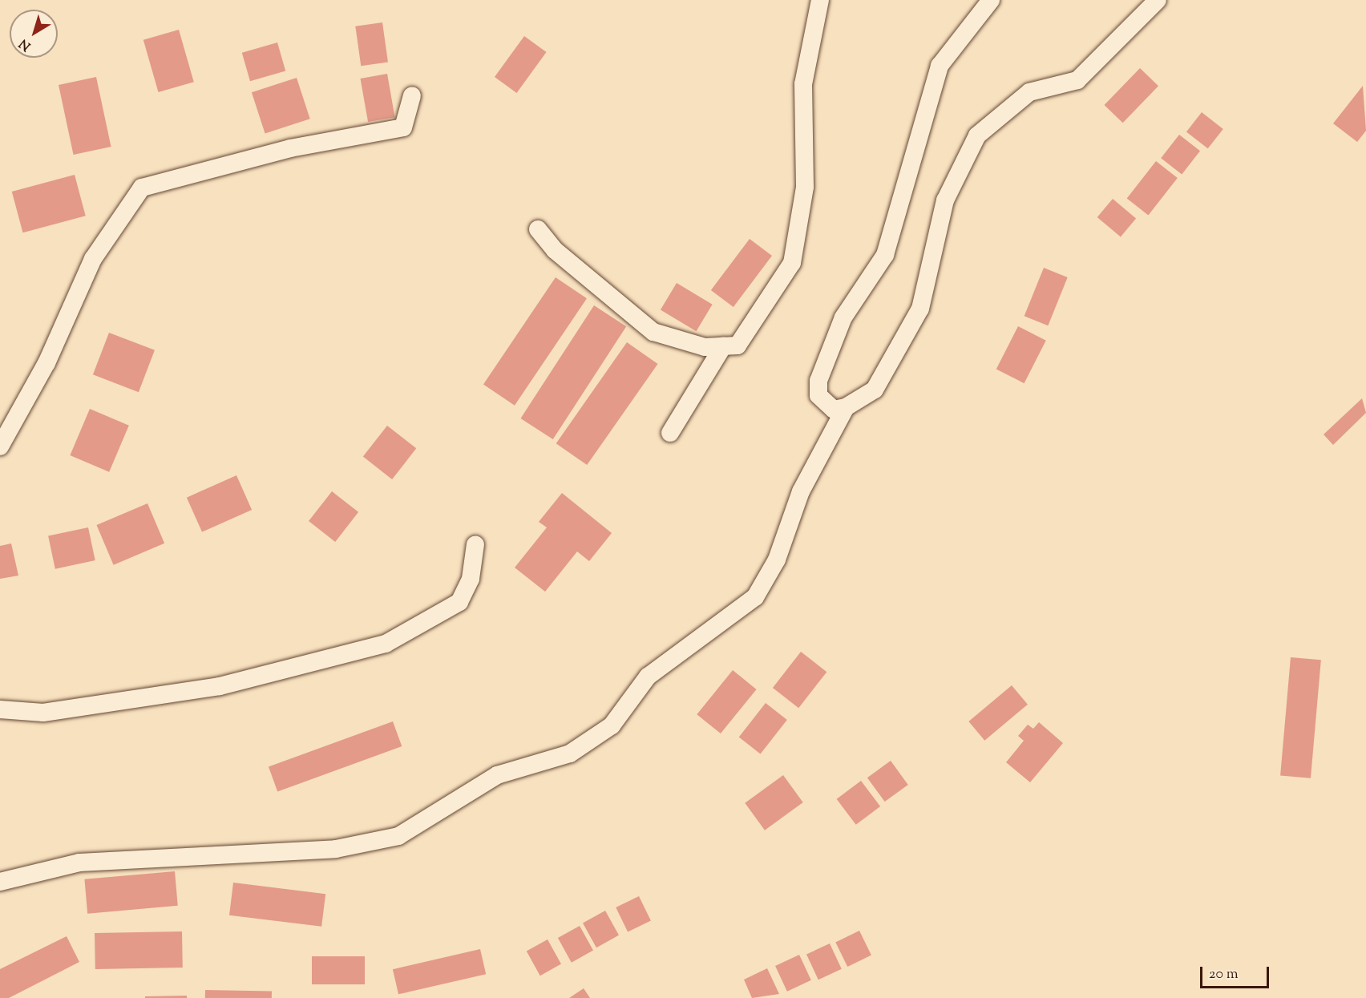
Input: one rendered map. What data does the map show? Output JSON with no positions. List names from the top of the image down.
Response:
{
  "scale_bar": "20 m",
  "north": "bottom left"
}
